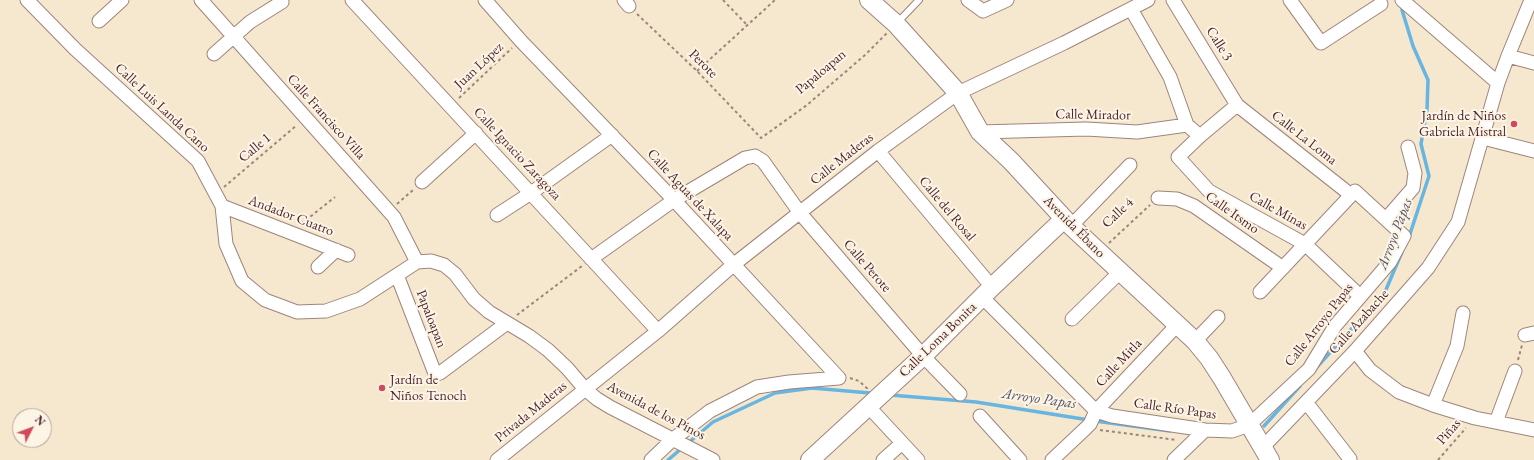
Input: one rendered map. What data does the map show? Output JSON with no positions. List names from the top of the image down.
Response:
{
  "streets": {
    "main road": ["Avenida Ébano", "Calle Loma Bonita"],
    "street": [
      "Calle 3",
      "Papaloapan",
      "Calle Luis Landa Cano",
      "Calle Mirador",
      "Calle Francisco Villa",
      "Calle La Loma",
      "Calle Ignacio Zaragoza",
      "Calle Maderas",
      "Calle Aguas de Xalapa",
      "Calle del Rosal",
      "Calle Minas",
      "Calle Itsmo",
      "Andador Cuatro",
      "Calle Perote",
      "Calle Azabache",
      "Calle Arroyo Papas",
      "Calle Mitla",
      "Calle Río Papas",
      "Avenida de los Pinos",
      "Privada Maderas"
    ],
    "path": [
      "Perote",
      "Juan López",
      "Calle 1",
      "Calle 4",
      "Piñas"
    ]
  },
  "crossings": [
    ["Calle 3", "Calle La Loma"],
    ["Perote", "Papaloapan"],
    ["Juan López", "Calle Ignacio Zaragoza"],
    ["Juan López", "Calle Aguas de Xalapa"],
    ["Papaloapan", "Calle Luis Landa Cano"],
    ["Papaloapan", "Avenida Ébano"],
    ["Papaloapan", "Avenida de los Pinos"],
    ["Calle Luis Landa Cano", "Calle Francisco Villa"],
    ["Calle Luis Landa Cano", "Calle 1"],
    ["Calle Luis Landa Cano", "Andador Cuatro"],
    ["Calle Luis Landa Cano", "Avenida de los Pinos"],
    ["Calle Mirador", "Avenida Ébano"],
    ["Calle Francisco Villa", "Calle 1"],
    ["Calle Francisco Villa", "Avenida de los Pinos"],
    ["Calle La Loma", "Calle Arroyo Papas"],
    ["Calle Ignacio Zaragoza", "Calle Maderas"],
    ["Calle Maderas", "Calle Aguas de Xalapa"],
    ["Calle Maderas", "Calle del Rosal"],
    ["Calle Maderas", "Avenida Ébano"],
    ["Calle Maderas", "Calle Perote"],
    ["Calle Maderas", "Avenida de los Pinos"],
    ["Calle Maderas", "Privada Maderas"],
    ["Calle Aguas de Xalapa", "Calle Perote"],
    ["Calle del Rosal", "Calle Loma Bonita"],
    ["Calle del Rosal", "Calle Mitla"],
    ["Calle del Rosal", "Calle Río Papas"],
    ["Calle Minas", "Calle Arroyo Papas"],
    ["Calle 4", "Calle Itsmo"],
    ["Calle 4", "Avenida Ébano"],
    ["Avenida Ébano", "Calle Azabache"],
    ["Avenida Ébano", "Calle Arroyo Papas"],
    ["Avenida Ébano", "Calle Loma Bonita"],
    ["Avenida Ébano", "Calle Mitla"],
    ["Avenida Ébano", "Calle Río Papas"],
    ["Calle Perote", "Calle Loma Bonita"],
    ["Calle Arroyo Papas", "Calle Río Papas"],
    ["Calle Mitla", "Calle Río Papas"],
    ["Avenida de los Pinos", "Privada Maderas"]
  ],
  "water": ["Arroyo Papas"],
  "places": ["Jardín de Niños Gabriela Mistral", "Jardín de Niños Tenoch"],
  "north": "top right"
}
